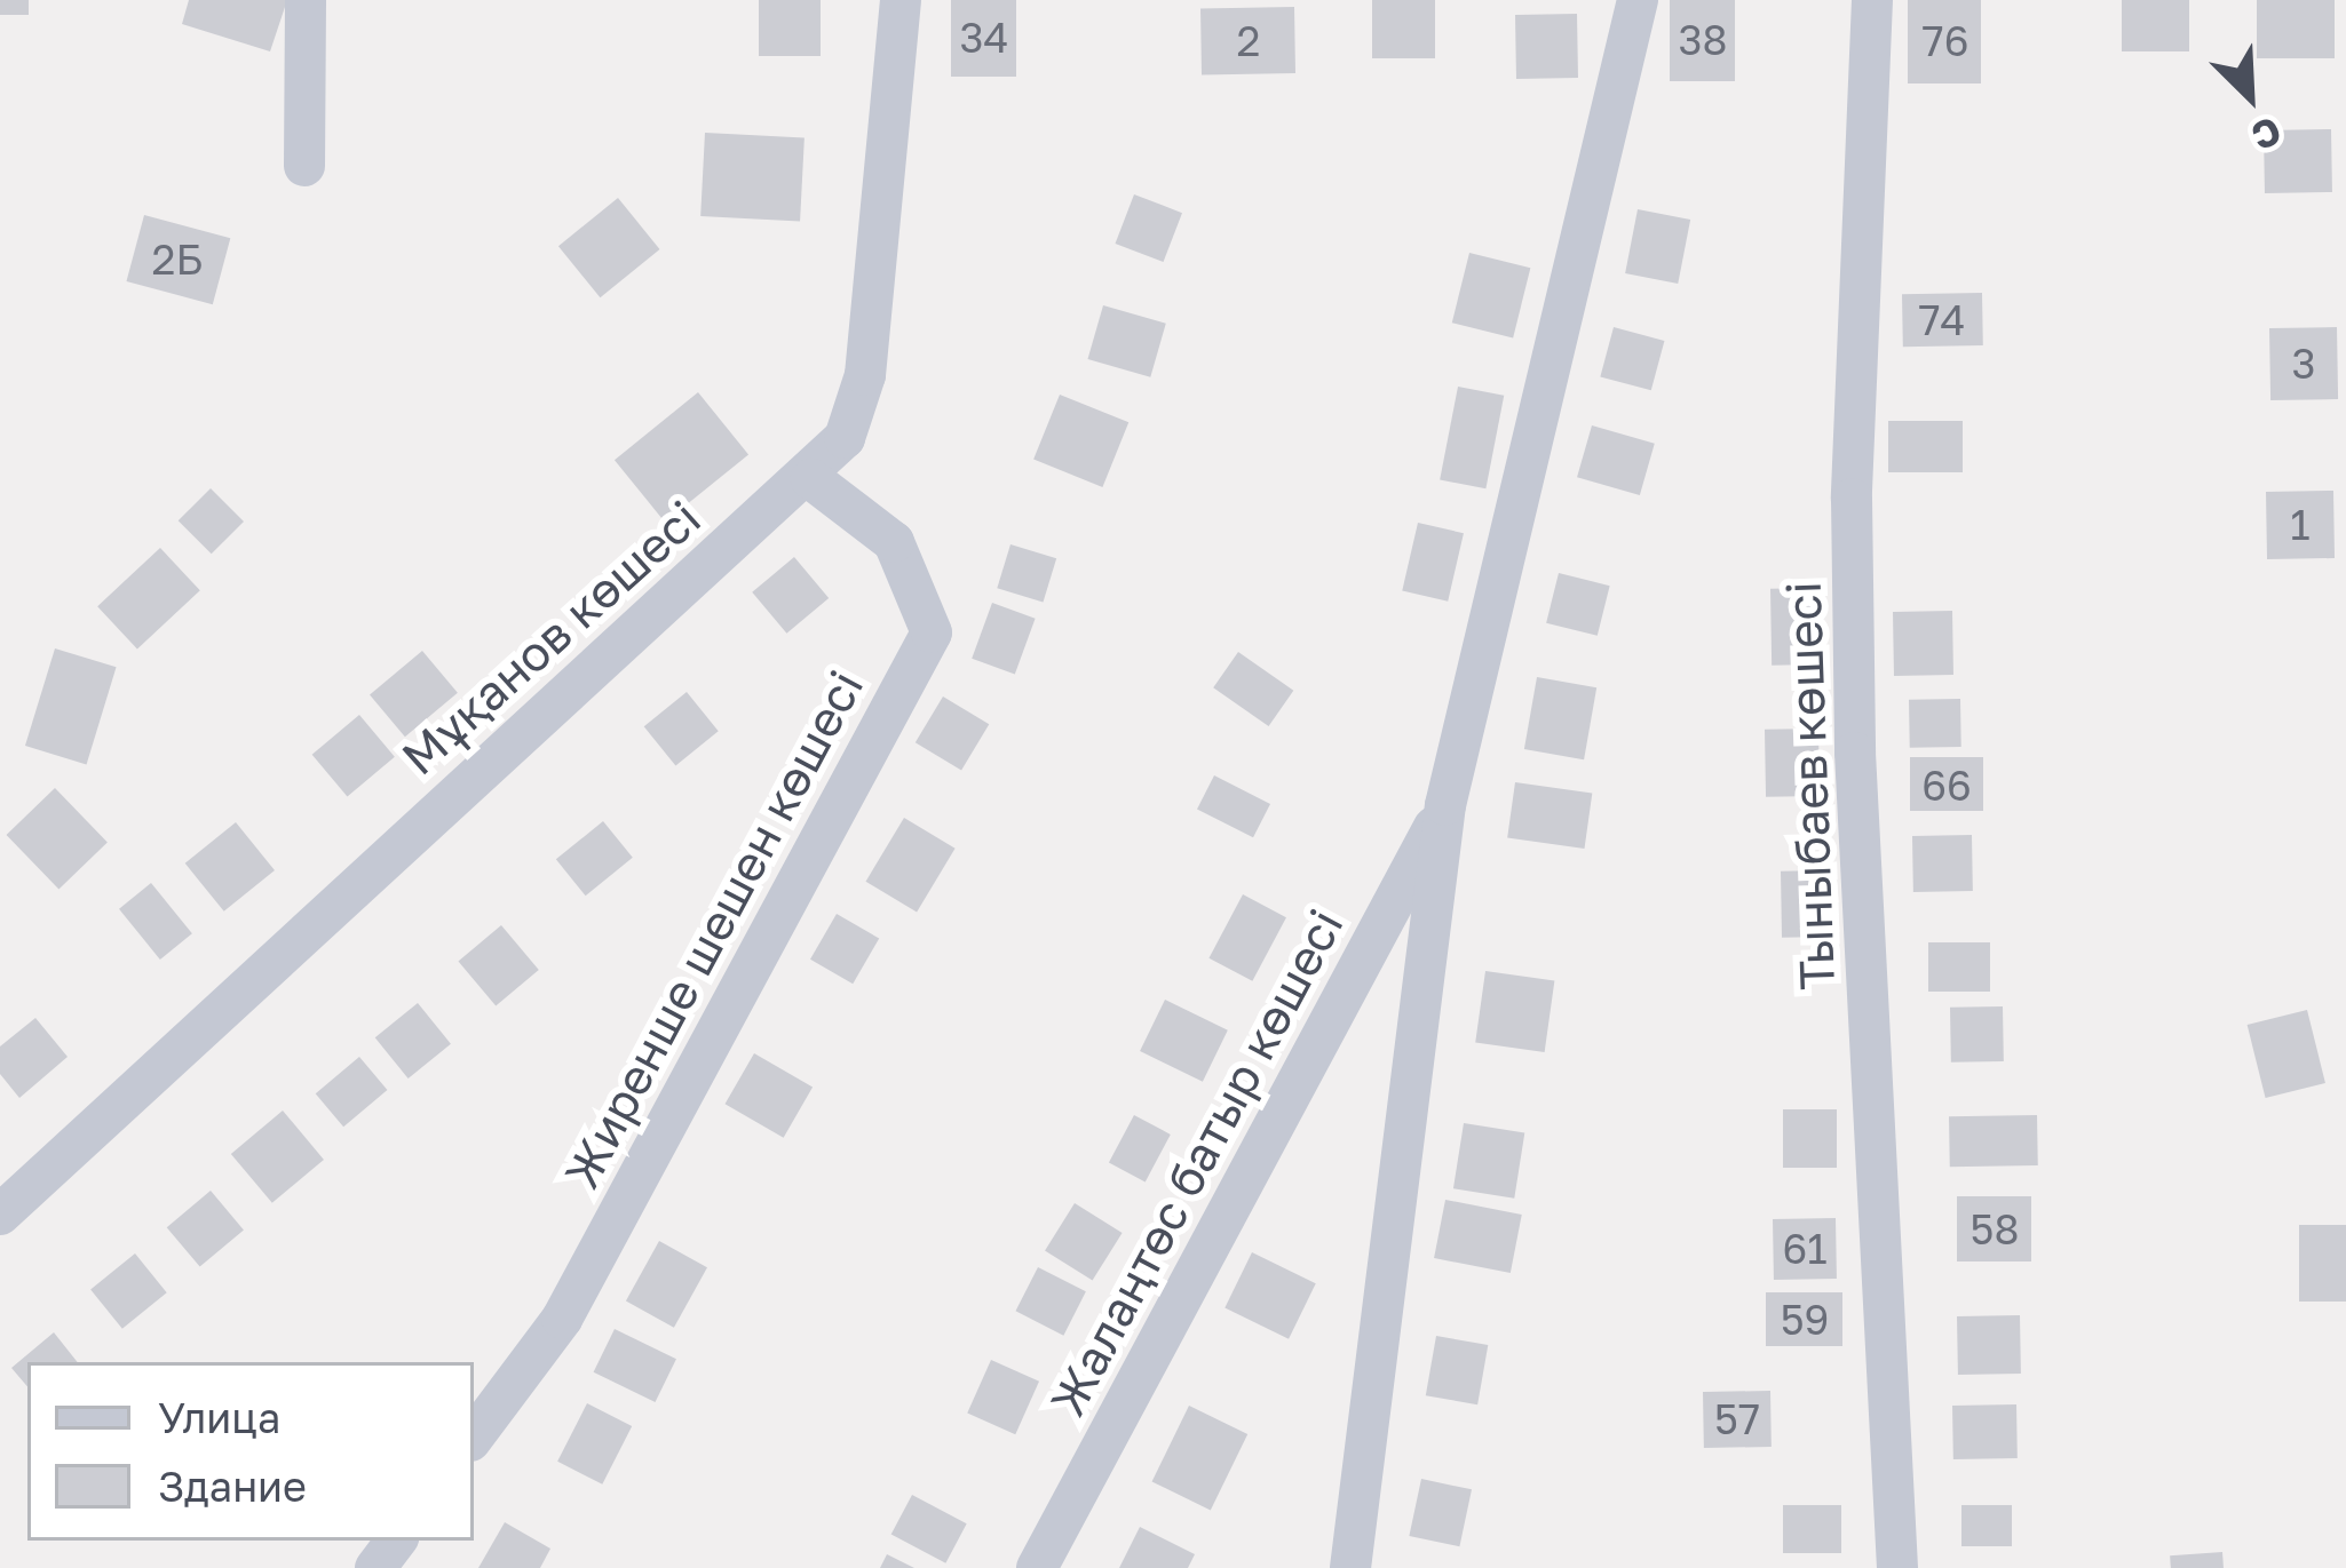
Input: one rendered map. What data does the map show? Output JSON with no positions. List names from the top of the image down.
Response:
{
  "streets": {
    "street": [
      "Мұқанов көшесі",
      "Тыныбаев көшесі",
      "Жиренше шешен көшесі",
      "Жалаңтөс батыр көшесі"
    ]
  },
  "crossings": [
    ["Мұқанов көшесі", "Жиренше шешен көшесі"]
  ],
  "house_numbers": [
    "34",
    "38",
    "2",
    "76",
    "2Б",
    "74",
    "3",
    "1",
    "66",
    "58",
    "61",
    "59",
    "57"
  ],
  "legend": ["Улица", "Здание"],
  "north": "bottom right"
}
